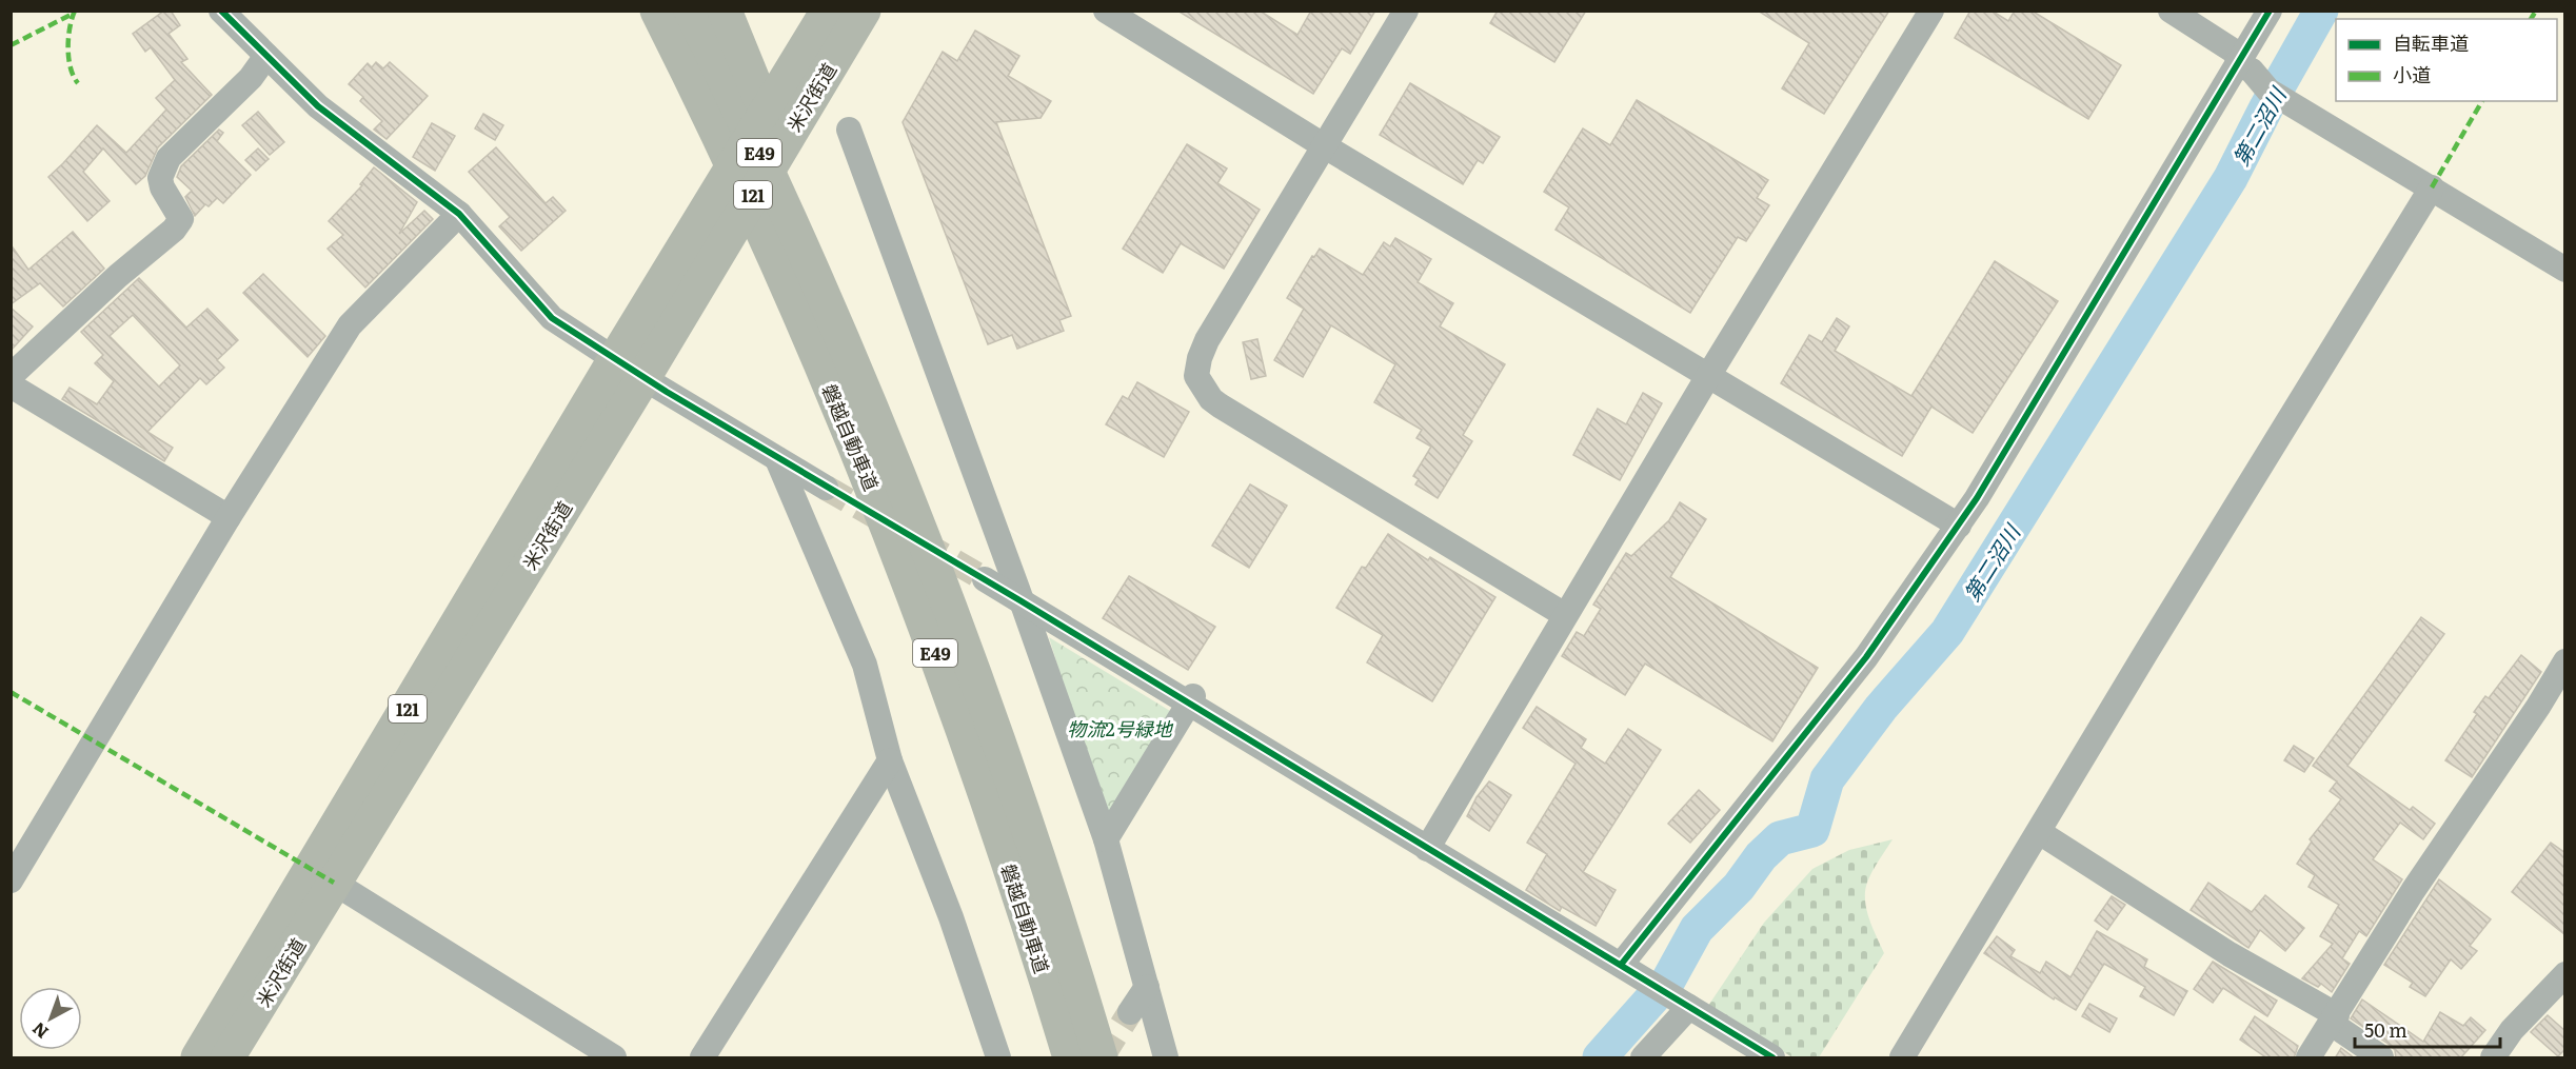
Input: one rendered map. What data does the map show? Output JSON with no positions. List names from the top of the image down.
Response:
{
  "streets": {
    "highway": [
      "米沢街道",
      "E49",
      "121",
      "磐越自動車道"
    ]
  },
  "water": ["第二沼川"],
  "parks": ["物流2号緑地"],
  "legend": ["自転車道", "小道"],
  "scale_bar": "50 m",
  "north": "bottom left"
}
